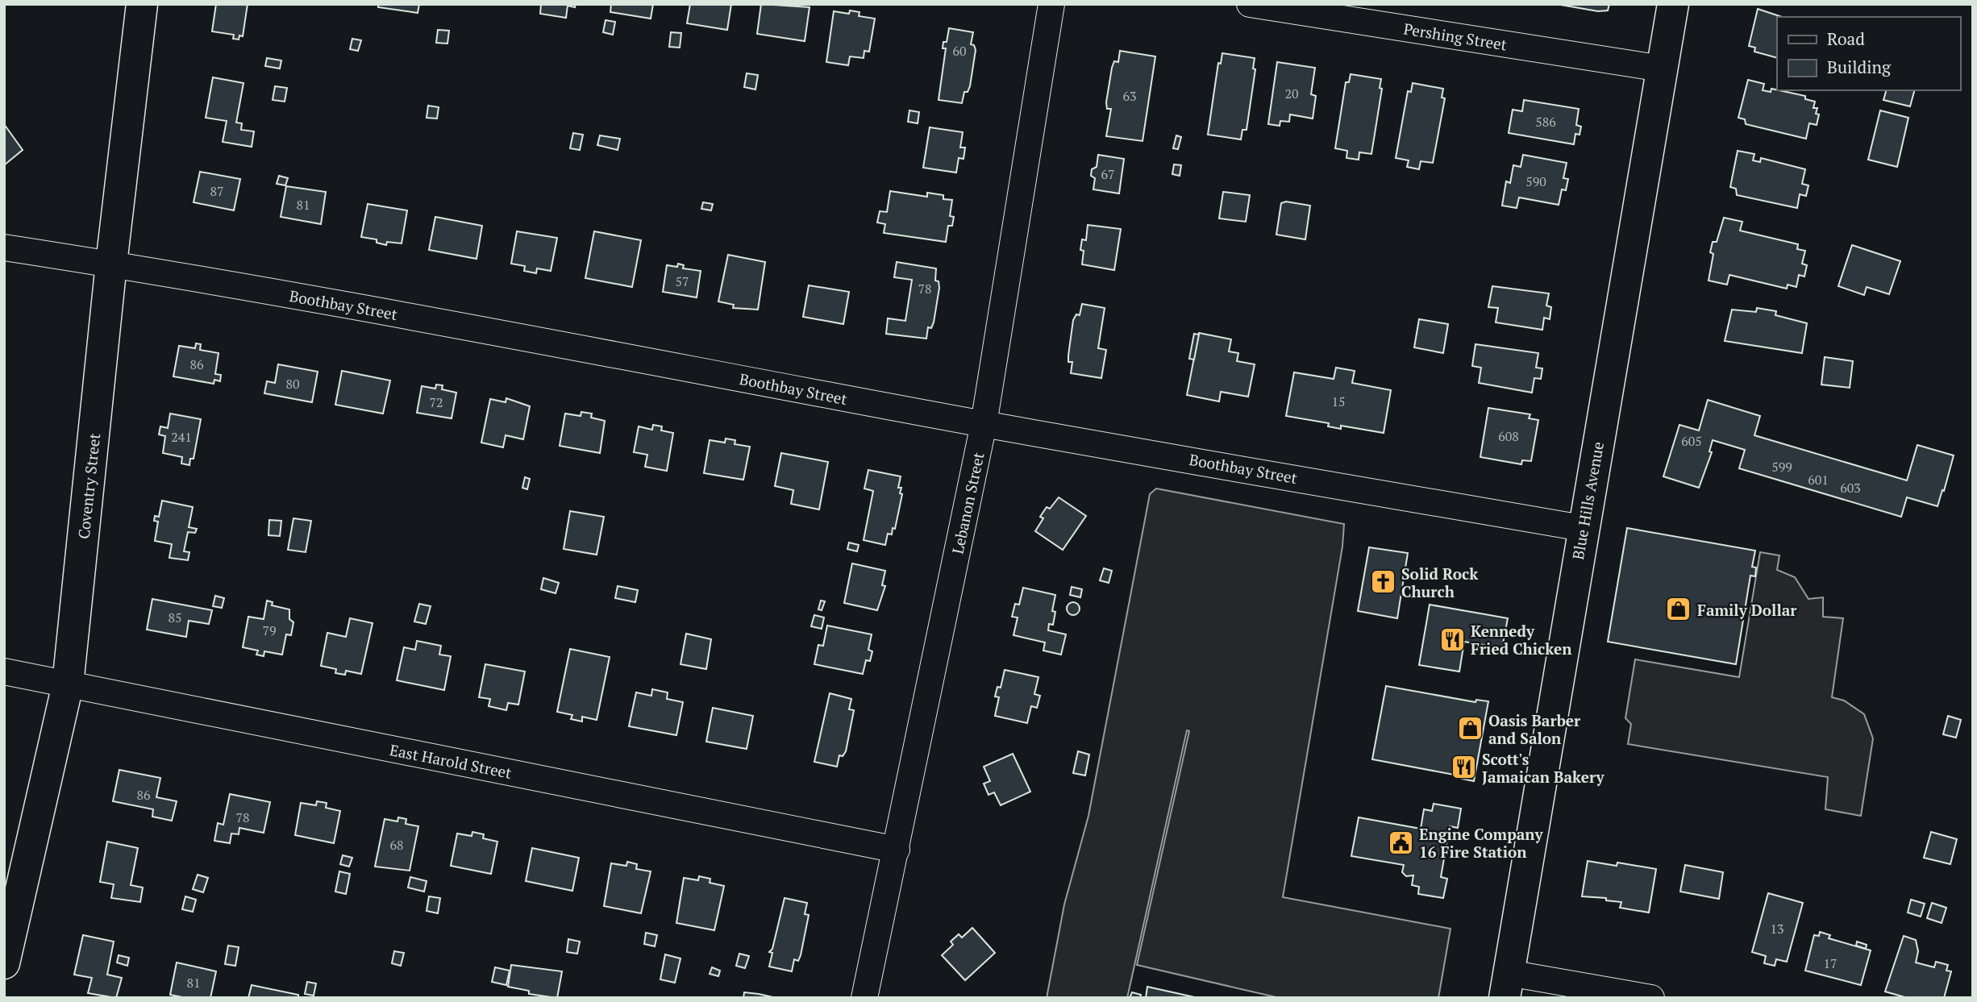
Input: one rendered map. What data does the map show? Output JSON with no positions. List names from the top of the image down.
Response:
{
  "streets": {
    "main road": ["Coventry Street", "Blue Hills Avenue"],
    "street": [
      "Pershing Street",
      "Boothbay Street",
      "Lebanon Street",
      "East Harold Street"
    ]
  },
  "crossings": [
    ["Pershing Street", "Blue Hills Avenue"],
    ["Boothbay Street", "Coventry Street"],
    ["Boothbay Street", "Blue Hills Avenue"],
    ["Boothbay Street", "Lebanon Street"],
    ["Coventry Street", "East Harold Street"],
    ["Lebanon Street", "East Harold Street"]
  ],
  "places": {
    "church": ["Solid Rock Church"],
    "shop": ["Family Dollar", "Oasis Barber and Salon"],
    "restaurant": ["Kennedy Fried Chicken", "Scott's Jamaican Bakery"],
    "public building": ["Engine Company 16 Fire Station"]
  },
  "house_numbers": [
    "60",
    "20",
    "63",
    "586",
    "67",
    "590",
    "87",
    "81",
    "57",
    "78",
    "86",
    "80",
    "15",
    "72",
    "608",
    "241",
    "605",
    "599",
    "601",
    "603",
    "85",
    "79",
    "86",
    "78",
    "68",
    "13",
    "17",
    "81"
  ],
  "legend": ["Road", "Building"]
}
